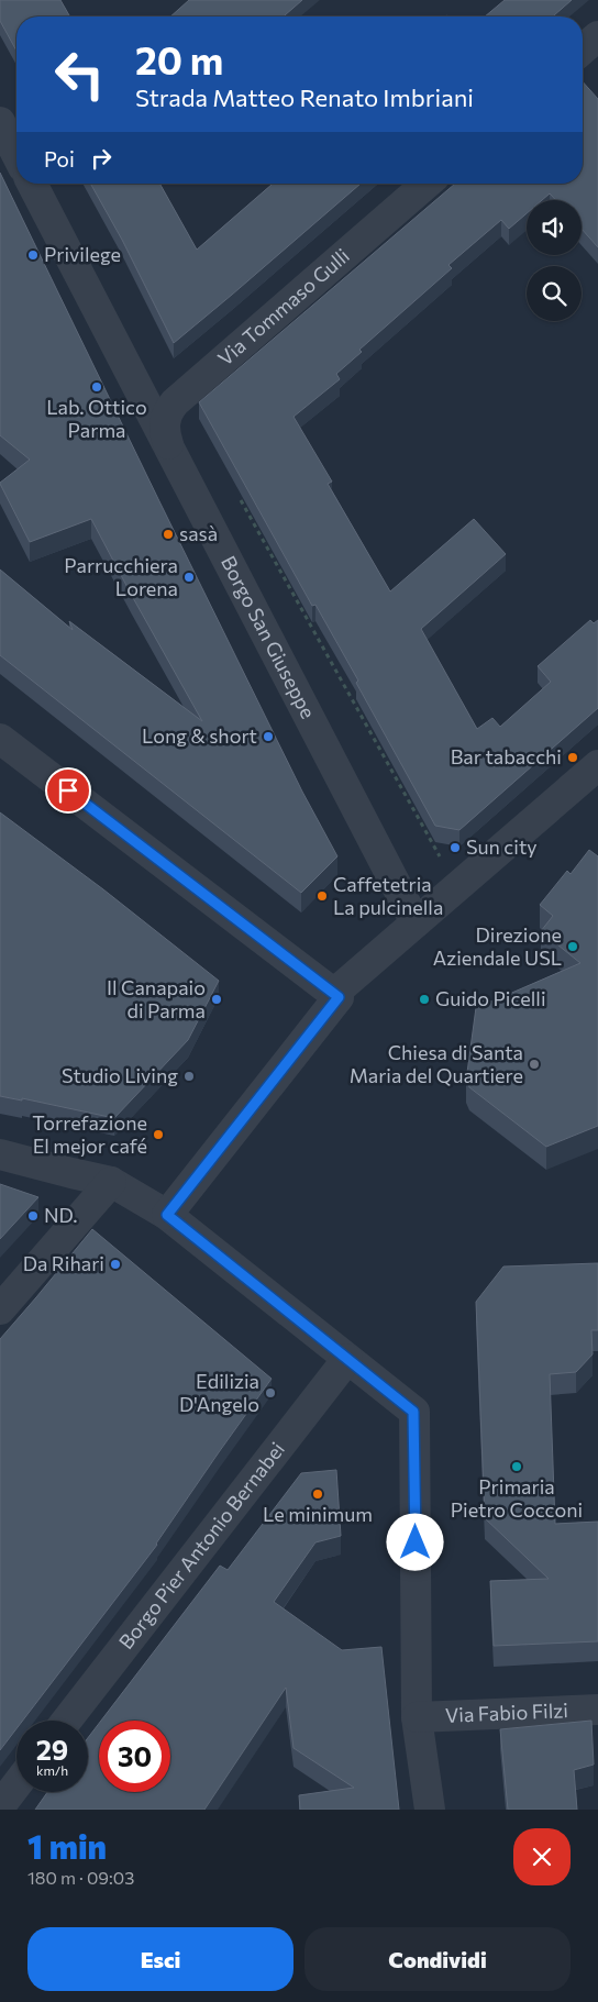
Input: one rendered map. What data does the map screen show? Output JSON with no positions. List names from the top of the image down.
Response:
{
  "streets": {
    "street": [
      "Via Tommaso Gulli",
      "Borgo San Giuseppe",
      "Borgo Pier Antonio Bernabei",
      "Via Fabio Filzi"
    ]
  },
  "crossings": [
    ["Via Tommaso Gulli", "Borgo San Giuseppe"]
  ],
  "places": [
    "Privilege",
    "Lab. Ottico Parma",
    "sasà",
    "Parrucchiera Lorena",
    "Long & short",
    "Bar tabacchi",
    "Sun city",
    "Caffetetria La pulcinella",
    "Direzione Aziendale USL",
    "Il Canapaio di Parma",
    "Guido Picelli",
    "Chiesa di Santa Maria del Quartiere",
    "Studio Living",
    "Torrefazione El mejor café",
    "ND.",
    "Da Rihari",
    "Edilizia D'Angelo",
    "Primaria Pietro Cocconi",
    "Le minimum"
  ],
  "page": {
    "turn": ["20 m", "Strada Matteo Renato Imbriani"],
    "then": "Poi",
    "speed": "29 km/h",
    "limit": "30",
    "heading": ["1 min", "180 m · 09:03"],
    "buttons": ["Esci", "Condividi"]
  }
}
